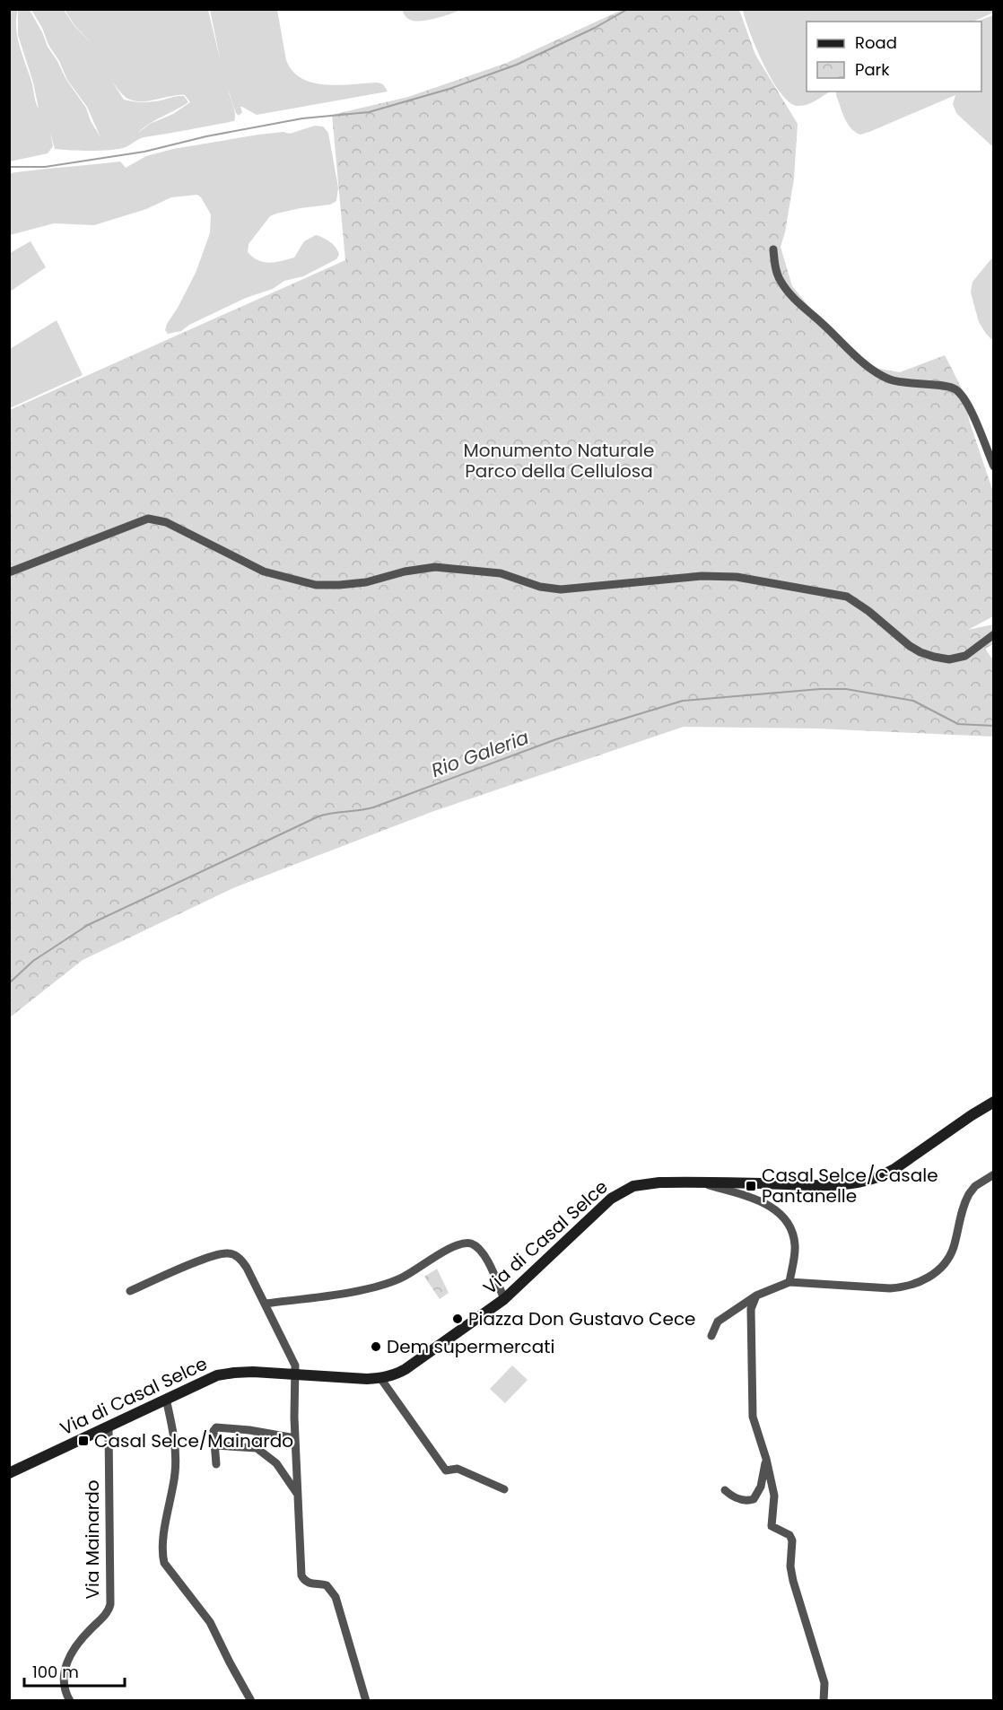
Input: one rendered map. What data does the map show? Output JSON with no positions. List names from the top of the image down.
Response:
{
  "streets": {
    "main road": ["Via di Casal Selce"],
    "street": ["Via Mainardo"]
  },
  "crossings": [
    ["Via di Casal Selce", "Via Mainardo"]
  ],
  "water": ["Rio Galeria"],
  "parks": ["Monumento Naturale Parco della Cellulosa"],
  "places": {
    "transit": ["Casal Selce/Casale Pantanelle", "Casal Selce/Mainardo"],
    "other": ["Piazza Don Gustavo Cece", "Dem supermercati"]
  },
  "legend": ["Road", "Park"],
  "scale_bar": "100 m"
}
